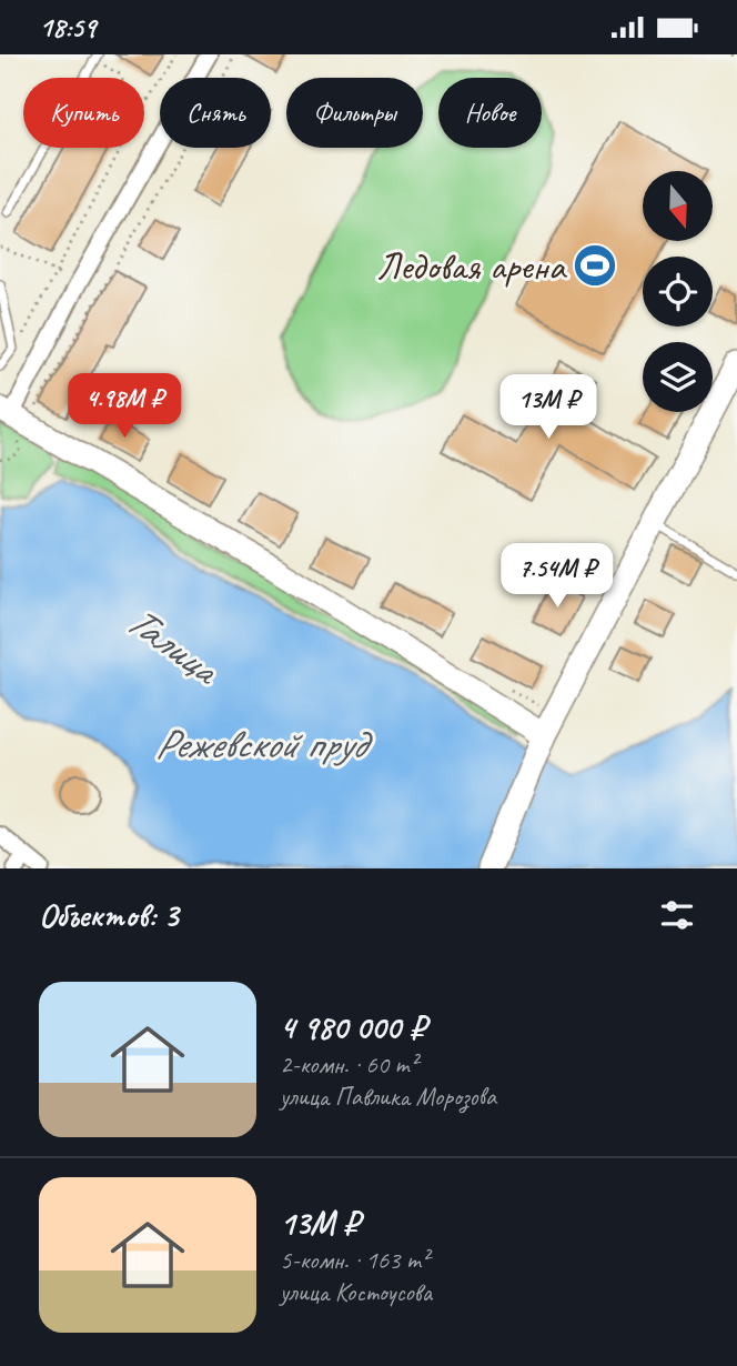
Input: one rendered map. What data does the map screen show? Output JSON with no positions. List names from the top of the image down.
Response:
{
  "water": ["Талица", "Режевской пруд"],
  "places": {
    "sports": ["Ледовая арена"]
  },
  "north": "bottom",
  "page": {
    "status": "18:59",
    "chip": [
      "Купить",
      "Снять",
      "Фильтры",
      "Новое"
    ],
    "price": ["4.98M ₽", "13M ₽", "7.54M ₽"],
    "heading": "Объектов: 3",
    "list": [
      {
        "name": "4 980 000 ₽",
        "note": "2-комн. · 60 m² · улица Павлика Морозова"
      },
      {
        "name": "13M ₽",
        "note": "5-комн. · 163 m² · улица Костоусова"
      }
    ]
  }
}
